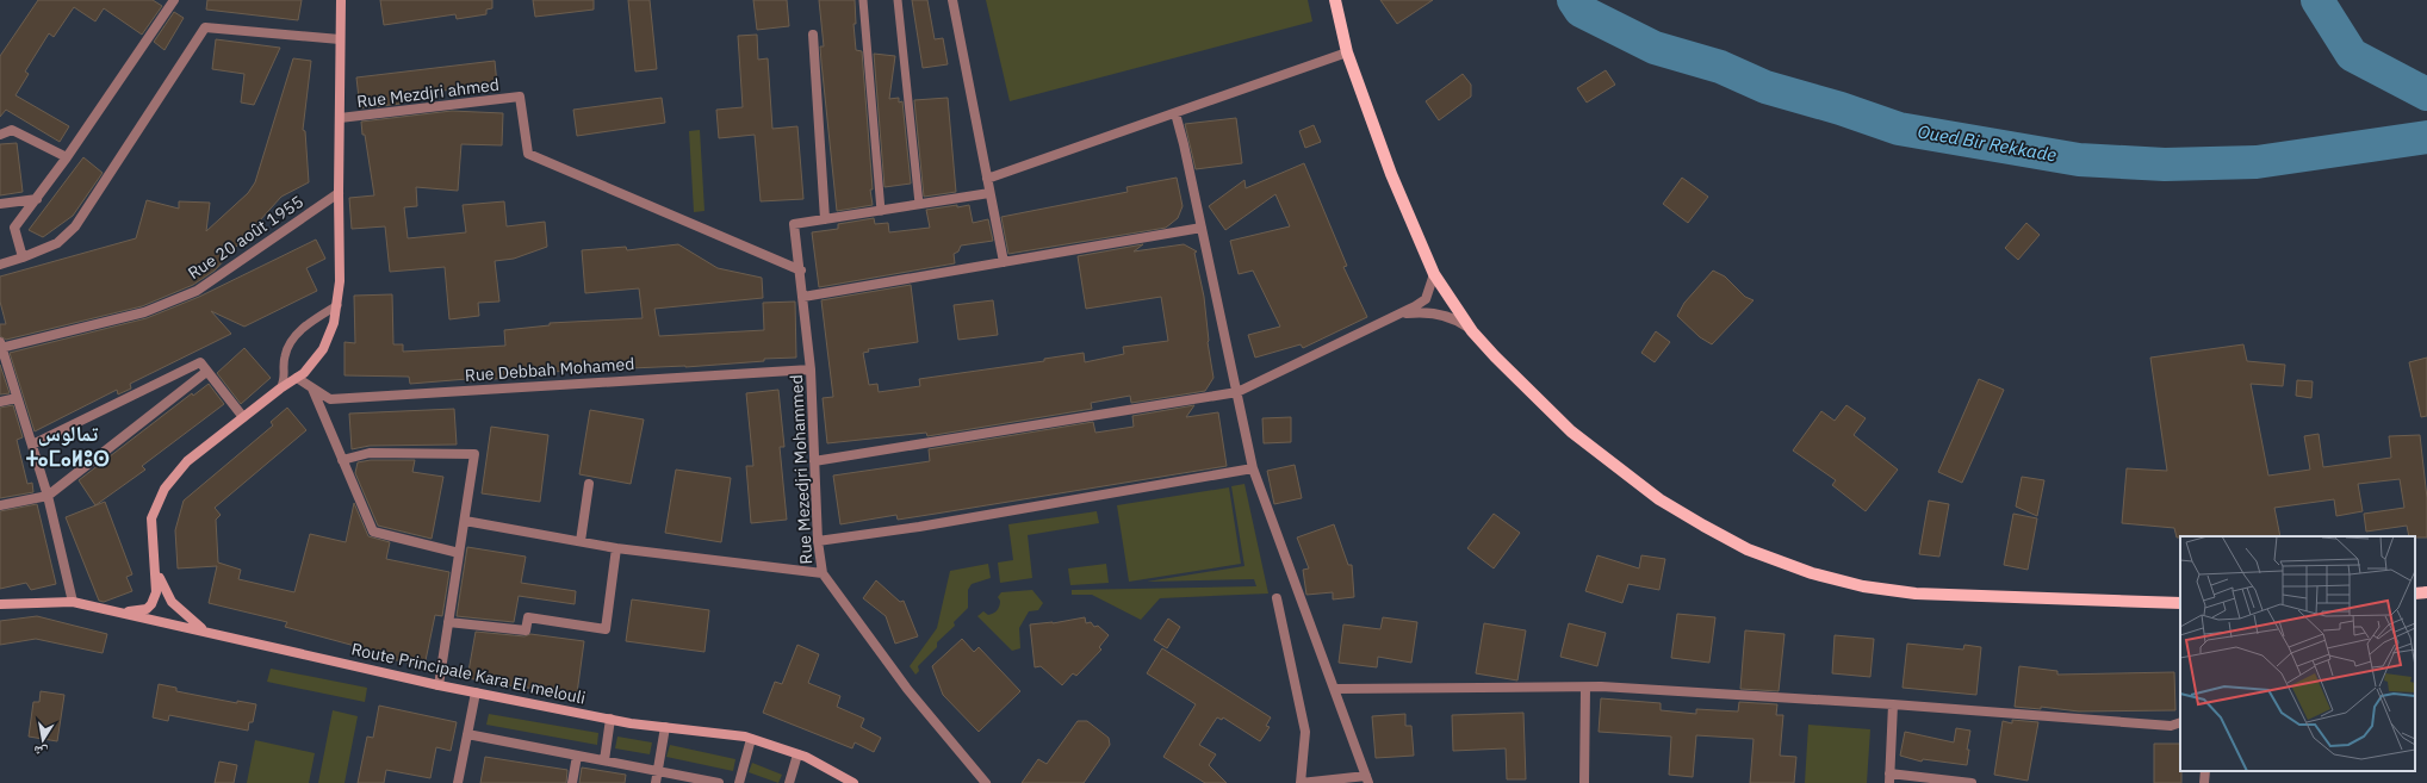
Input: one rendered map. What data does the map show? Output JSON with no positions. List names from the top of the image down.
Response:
{
  "streets": {
    "main road": ["Route Principale Kara El melouli"],
    "street": [
      "Rue Mezdjri ahmed",
      "Rue 20 août 1955",
      "Rue Debbah Mohamed",
      "Rue Mezedjri Mohammed"
    ]
  },
  "crossings": [
    ["Rue Mezdjri ahmed", "Rue Mezedjri Mohammed"],
    ["Rue Debbah Mohamed", "Rue Mezedjri Mohammed"]
  ],
  "districts": ["تمالوس ⵜⴰⵎⴰⵍⵓⵙ"],
  "water": ["Oued Bir Rekkade"],
  "north": "bottom"
}
